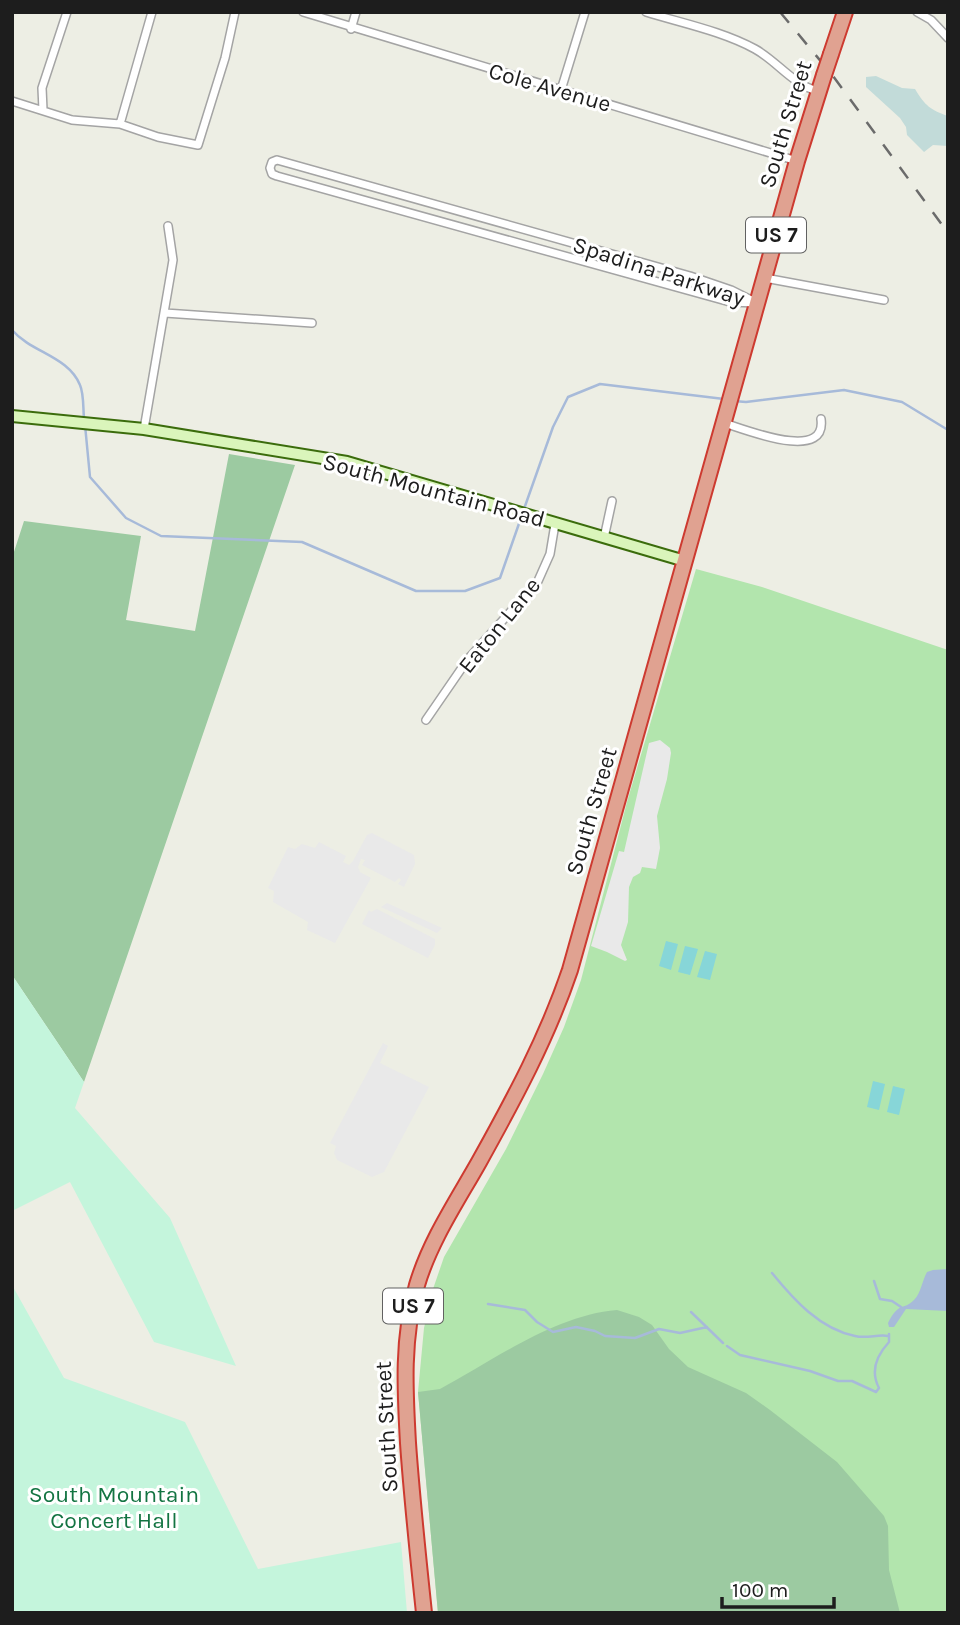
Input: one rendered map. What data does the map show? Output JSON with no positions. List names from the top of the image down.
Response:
{
  "streets": {
    "highway": ["South Street", "US 7"],
    "street": [
      "Cole Avenue",
      "Spadina Parkway",
      "South Mountain Road",
      "Eaton Lane"
    ]
  },
  "crossings": [
    ["Cole Avenue", "South Street"],
    ["South Street", "Spadina Parkway"],
    ["South Street", "South Mountain Road"],
    ["South Mountain Road", "Eaton Lane"]
  ],
  "parks": ["South Mountain Concert Hall"],
  "scale_bar": "100 m"
}
